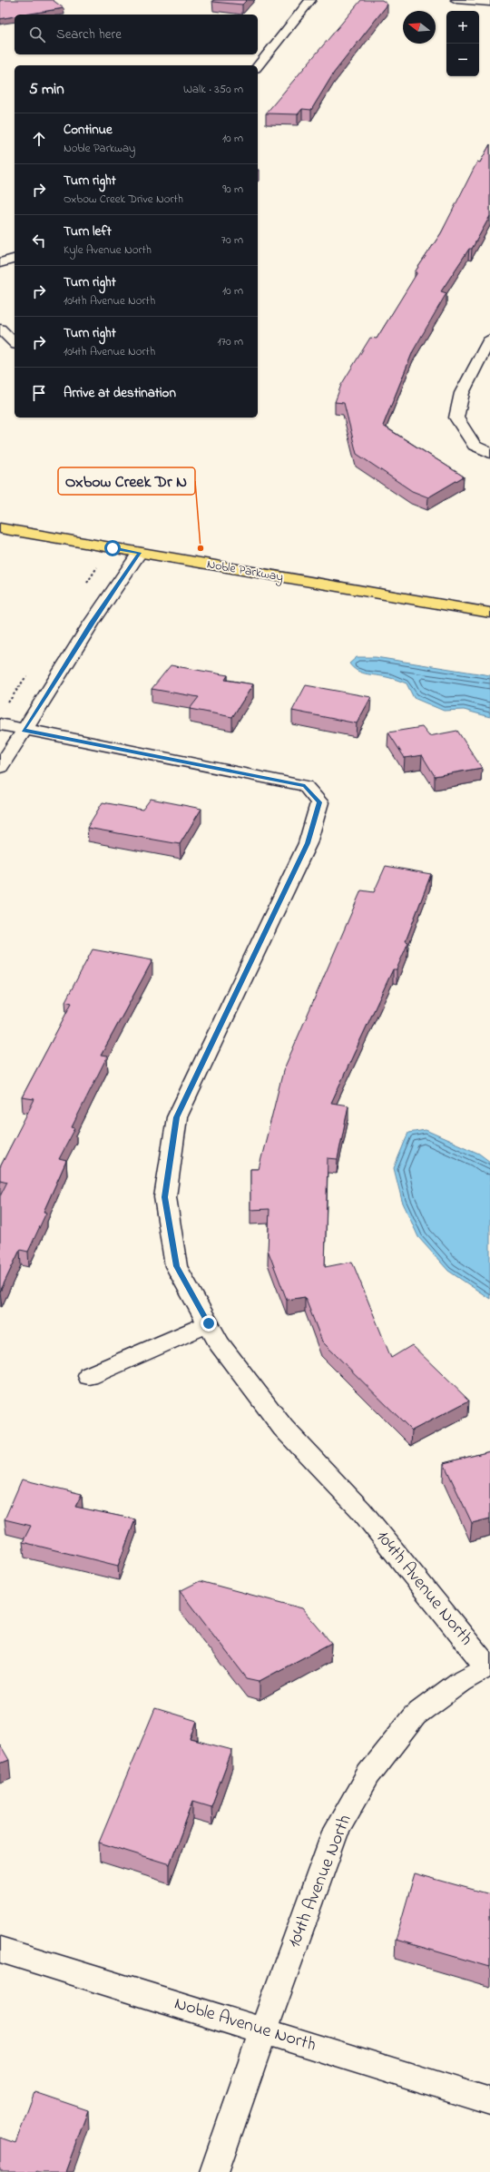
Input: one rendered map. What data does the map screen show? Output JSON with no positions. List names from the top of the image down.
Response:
{
  "streets": {
    "main road": ["Noble Parkway"],
    "street": ["104th Avenue North", "Noble Avenue North"]
  },
  "crossings": [
    ["104th Avenue North", "Noble Avenue North"]
  ],
  "places": ["Oxbow Creek Dr N"],
  "north": "left",
  "page": {
    "map_buttons": ["+", "−"],
    "search": "Search here",
    "heading": ["5 min", "Walk · 350 m"],
    "list": [
      ["Continue", "Noble Parkway", "10 m"],
      ["Turn right", "Oxbow Creek Drive North", "90 m"],
      ["Turn left", "Kyle Avenue North", "70 m"],
      ["Turn right", "104th Avenue North", "10 m"],
      ["Turn right", "104th Avenue North", "170 m"],
      "Arrive at destination"
    ]
  }
}
